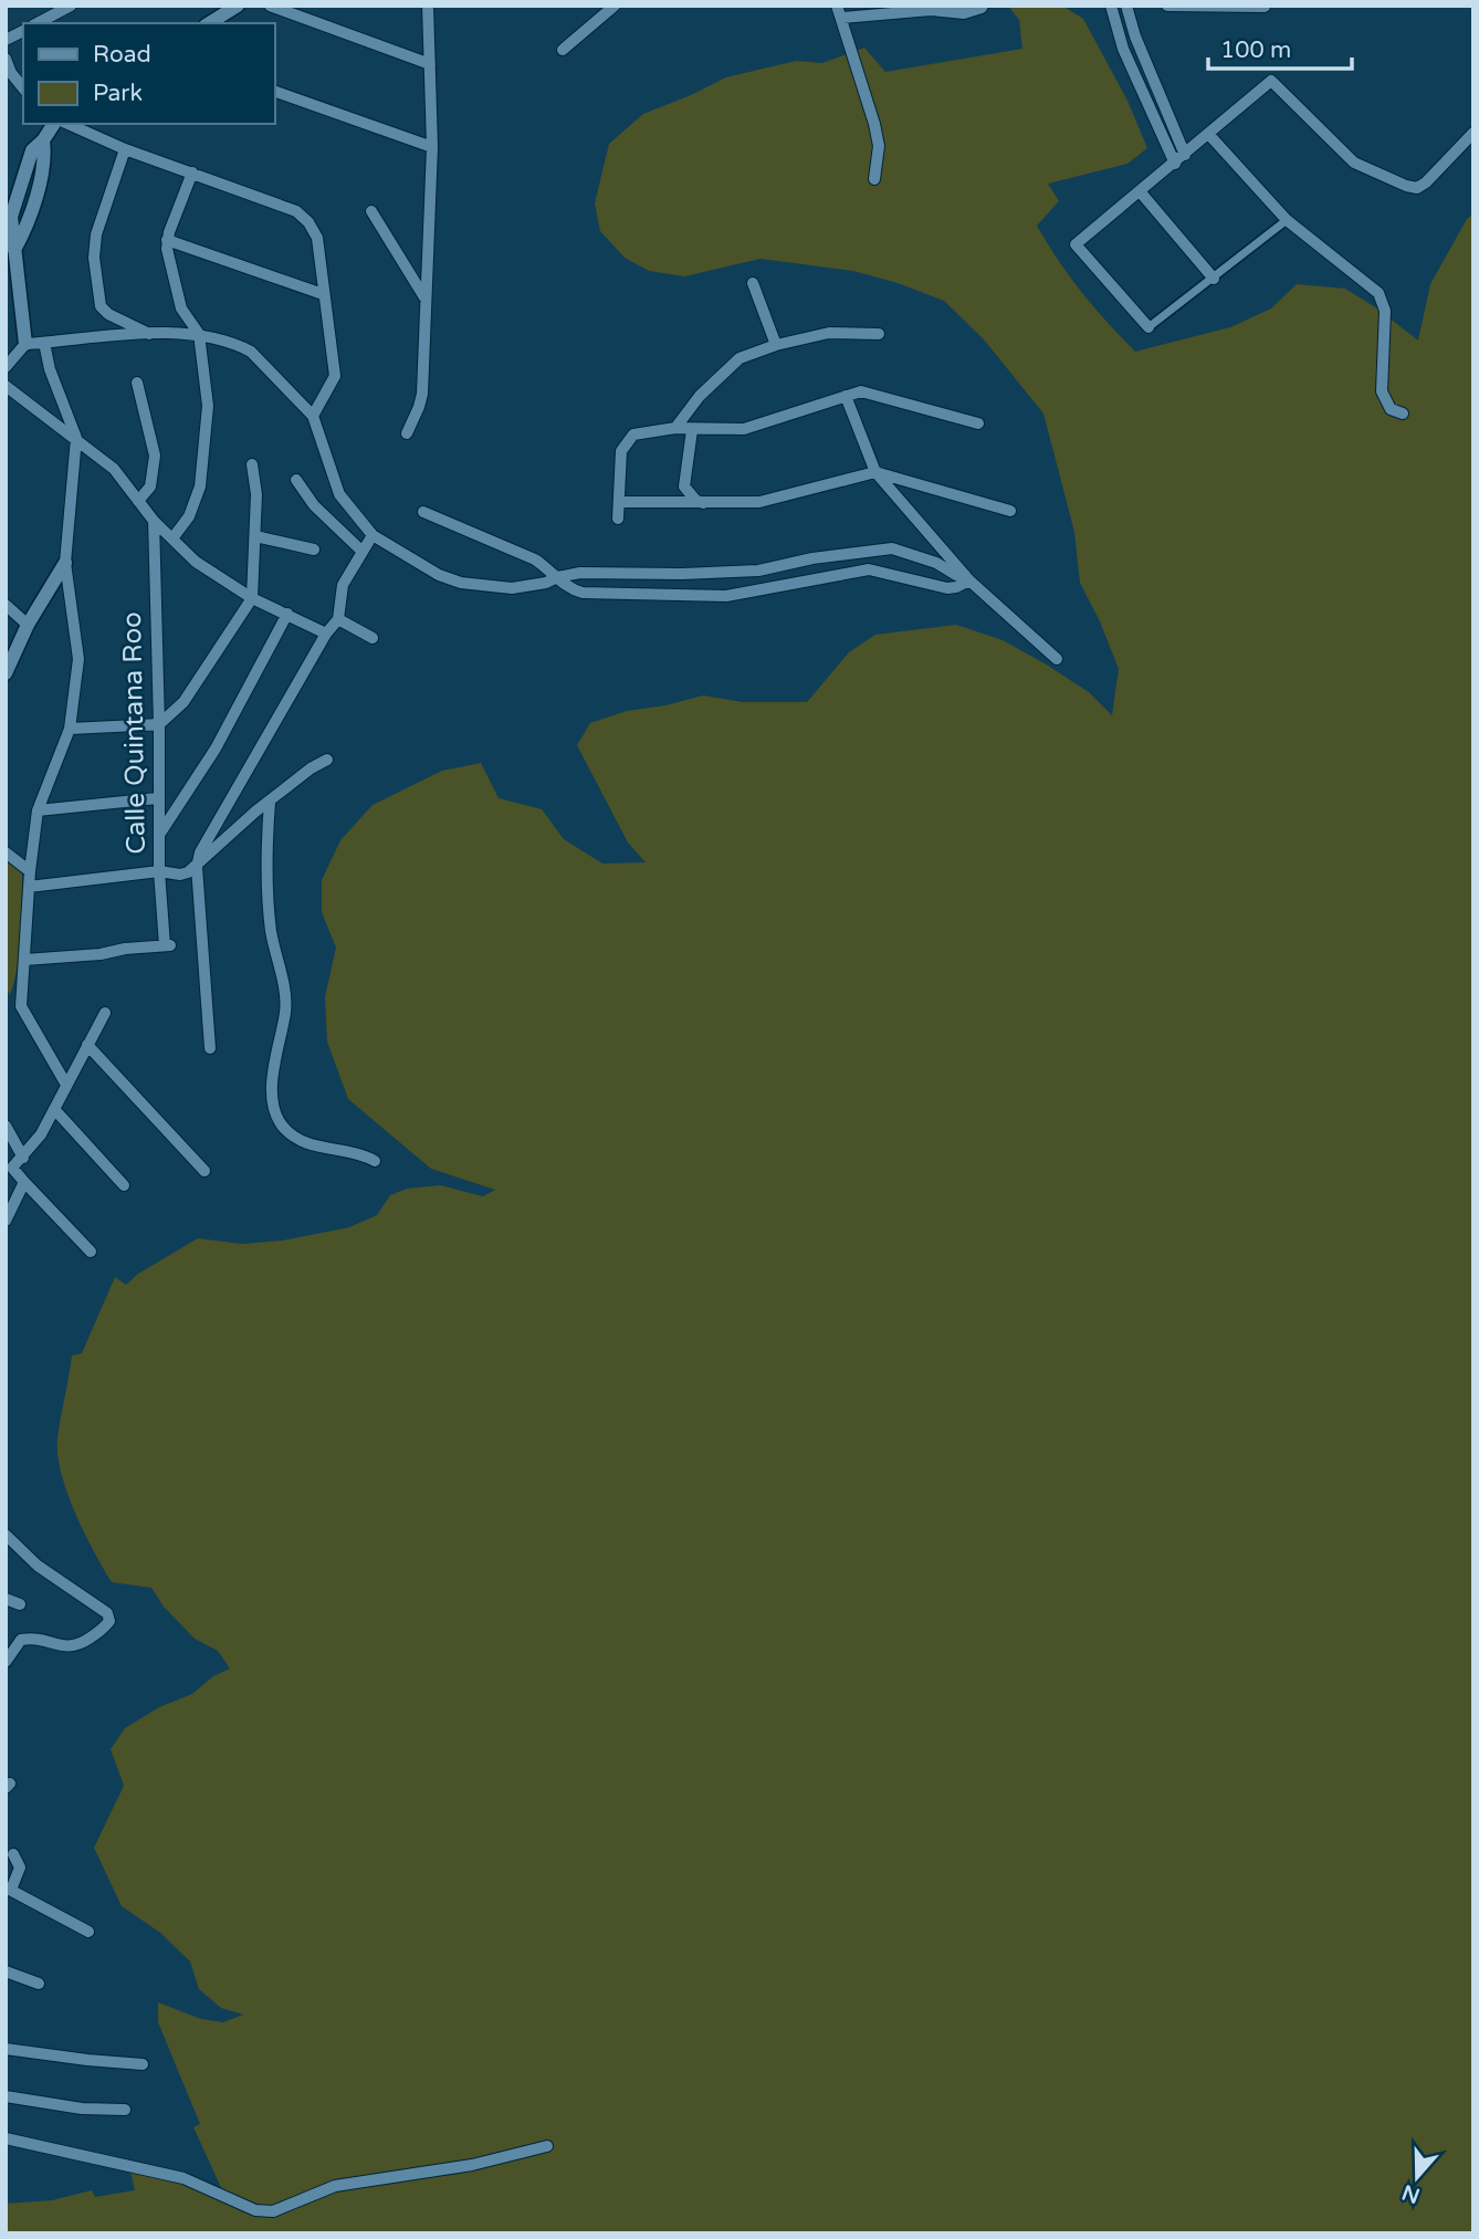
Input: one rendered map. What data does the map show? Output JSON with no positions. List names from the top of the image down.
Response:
{
  "streets": {
    "street": ["Calle Quintana Roo"]
  },
  "legend": ["Road", "Park"],
  "scale_bar": "100 m",
  "north": "bottom"
}
